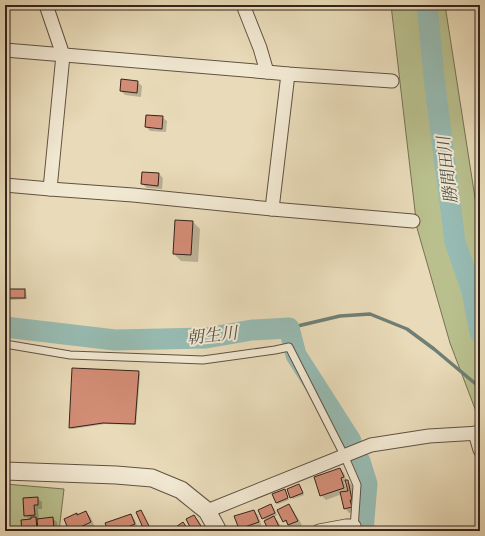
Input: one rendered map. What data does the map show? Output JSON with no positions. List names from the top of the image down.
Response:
{
  "water": ["勝間田川", "朝生川"]
}
